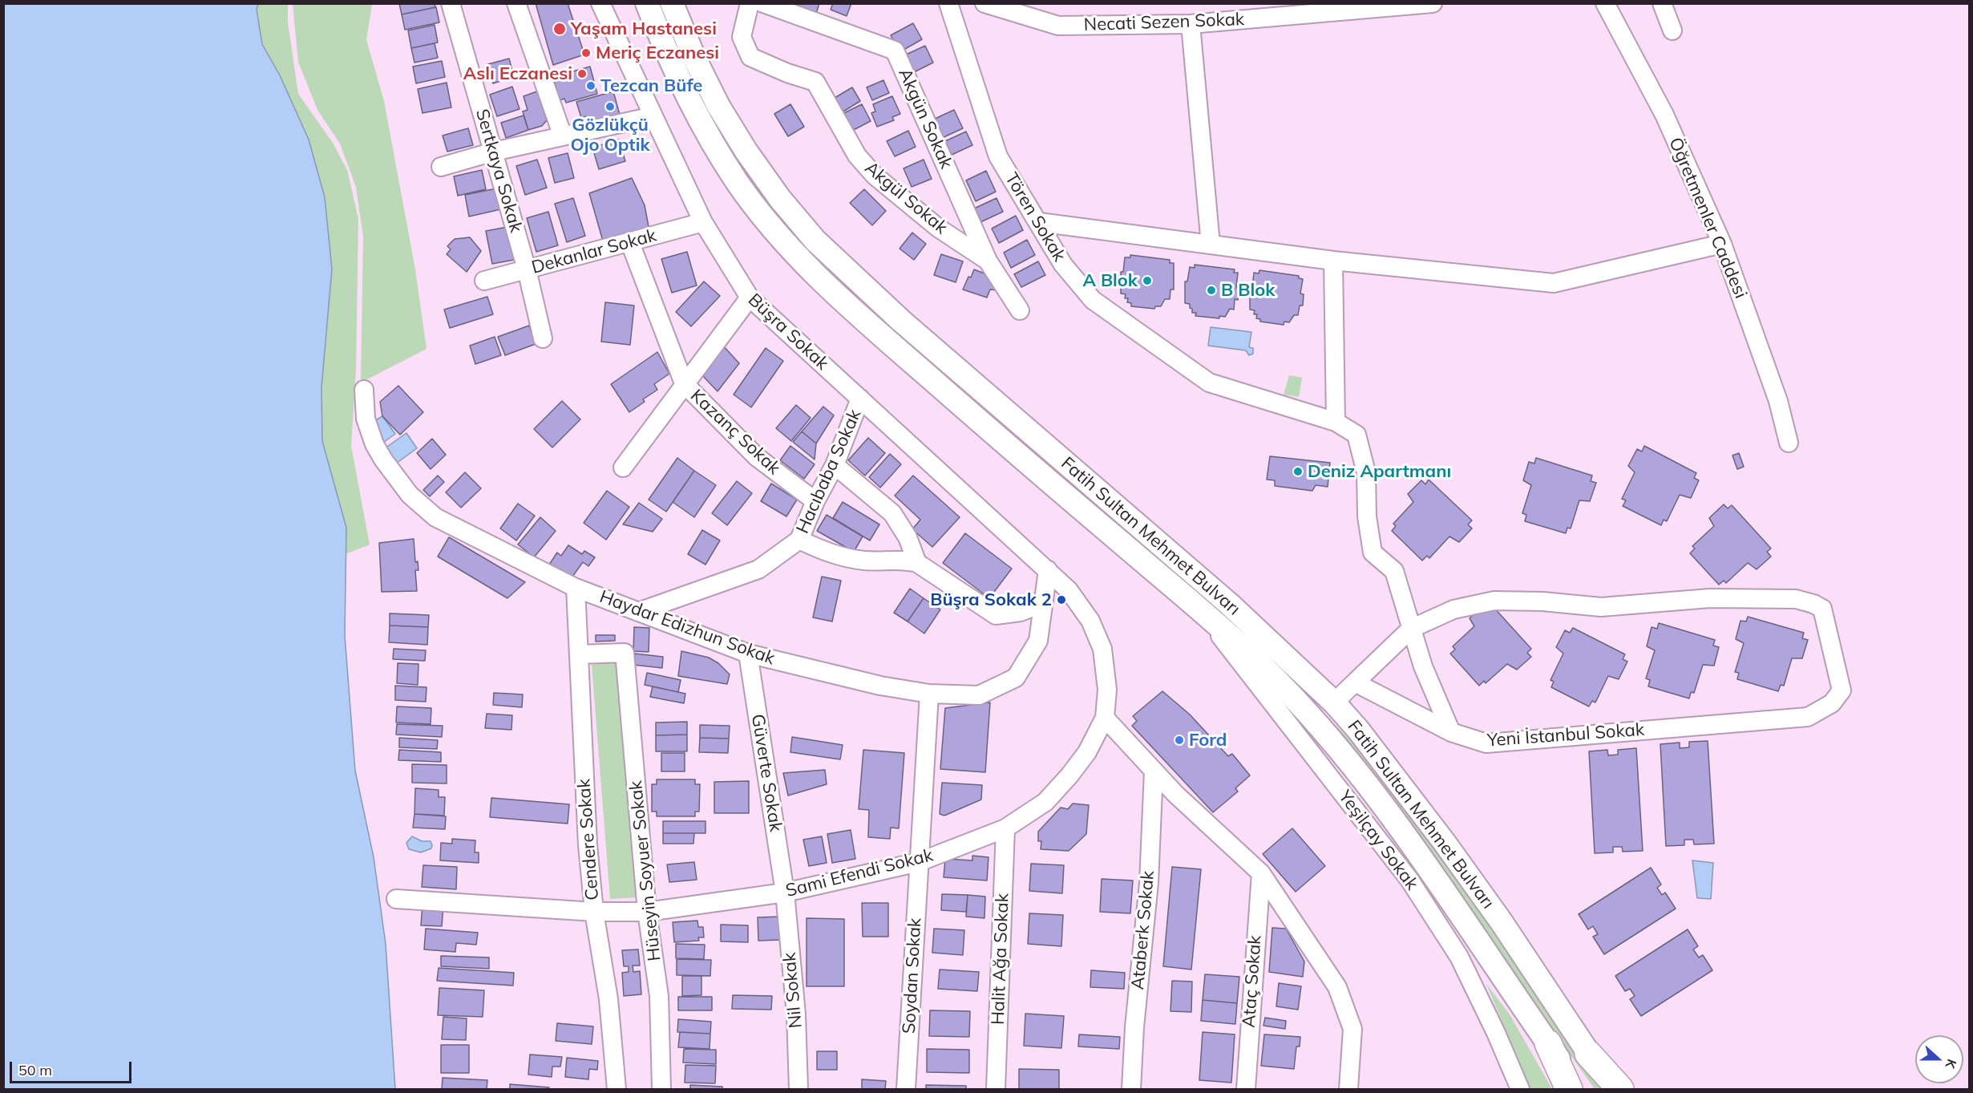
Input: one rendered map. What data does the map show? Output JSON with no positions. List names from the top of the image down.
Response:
{
  "streets": {
    "main road": ["Fatih Sultan Mehmet Bulvarı"],
    "street": [
      "Necati Sezen Sokak",
      "Akgün Sokak",
      "Sertkaya Sokak",
      "Akgül Sokak",
      "Tören Sokak",
      "Öğretmenler Caddesi",
      "Dekanlar Sokak",
      "Büşra Sokak",
      "Kazanç Sokak",
      "Hacıbaba Sokak",
      "Haydar Edizhun Sokak",
      "Yeni İstanbul Sokak",
      "Güverte Sokak",
      "Cendere Sokak",
      "Yeşilçay Sokak",
      "Hüseyin Soyuer Sokak",
      "Sami Efendi Sokak",
      "Ataberk Sokak",
      "Halit Ağa Sokak",
      "Soydan Sokak",
      "Ataç Sokak",
      "Nil Sokak"
    ]
  },
  "crossings": [
    ["Akgün Sokak", "Akgül Sokak"],
    ["Sertkaya Sokak", "Dekanlar Sokak"],
    ["Dekanlar Sokak", "Büşra Sokak"],
    ["Dekanlar Sokak", "Kazanç Sokak"],
    ["Büşra Sokak", "Hacıbaba Sokak"],
    ["Büşra Sokak", "Haydar Edizhun Sokak"],
    ["Büşra Sokak", "Sami Efendi Sokak"],
    ["Kazanç Sokak", "Hacıbaba Sokak"],
    ["Hacıbaba Sokak", "Haydar Edizhun Sokak"],
    ["Fatih Sultan Mehmet Bulvarı", "Yeşilçay Sokak"],
    ["Haydar Edizhun Sokak", "Güverte Sokak"],
    ["Haydar Edizhun Sokak", "Cendere Sokak"],
    ["Haydar Edizhun Sokak", "Sami Efendi Sokak"],
    ["Haydar Edizhun Sokak", "Soydan Sokak"],
    ["Güverte Sokak", "Sami Efendi Sokak"],
    ["Güverte Sokak", "Nil Sokak"],
    ["Cendere Sokak", "Hüseyin Soyuer Sokak"],
    ["Cendere Sokak", "Sami Efendi Sokak"],
    ["Hüseyin Soyuer Sokak", "Sami Efendi Sokak"],
    ["Sami Efendi Sokak", "Halit Ağa Sokak"],
    ["Sami Efendi Sokak", "Soydan Sokak"],
    ["Sami Efendi Sokak", "Nil Sokak"]
  ],
  "places": [
    "Yaşam Hastanesi",
    "Meriç Eczanesi",
    "Aslı Eczanesi",
    "Tezcan Büfe",
    "Gözlükçü Ojo Optik",
    "A Blok",
    "B Blok",
    "Deniz Apartmanı",
    "Büşra Sokak 2",
    "Ford"
  ],
  "scale_bar": "50 m",
  "north": "right"
}
